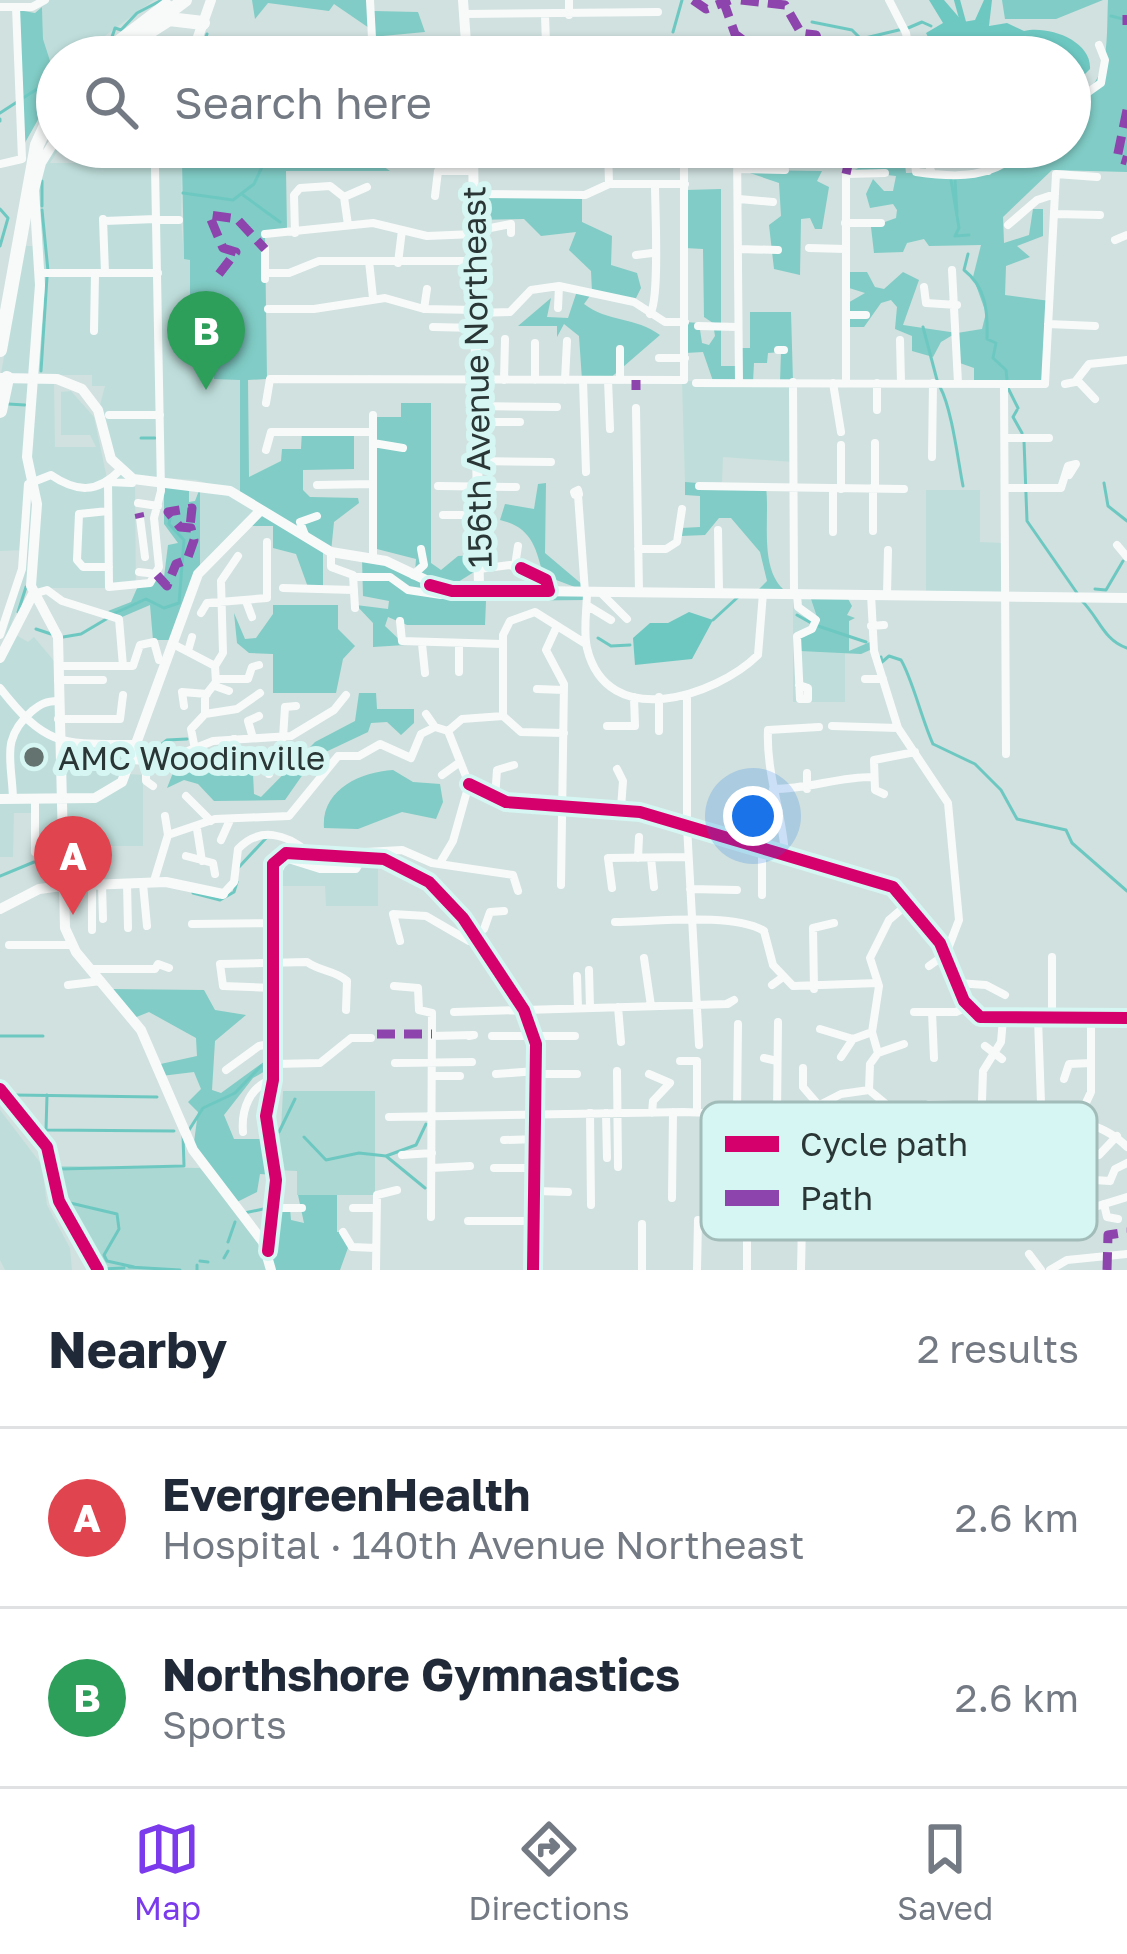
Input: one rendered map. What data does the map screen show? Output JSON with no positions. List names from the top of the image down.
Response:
{
  "streets": {
    "main road": ["156th Avenue Northeast"]
  },
  "places": ["AMC Woodinville"],
  "legend": ["Cycle path", "Path"],
  "page": {
    "search": "Search here",
    "pins": ["B", "A"],
    "heading": ["Nearby", "2 results"],
    "list": [
      {
        "mark": "A",
        "name": "EvergreenHealth",
        "note": "Hospital · 140th Avenue Northeast",
        "value": "2.6 km"
      },
      {
        "mark": "B",
        "name": "Northshore Gymnastics",
        "note": "Sports",
        "value": "2.6 km"
      }
    ],
    "nav": ["Map", "Directions", "Saved"]
  }
}
